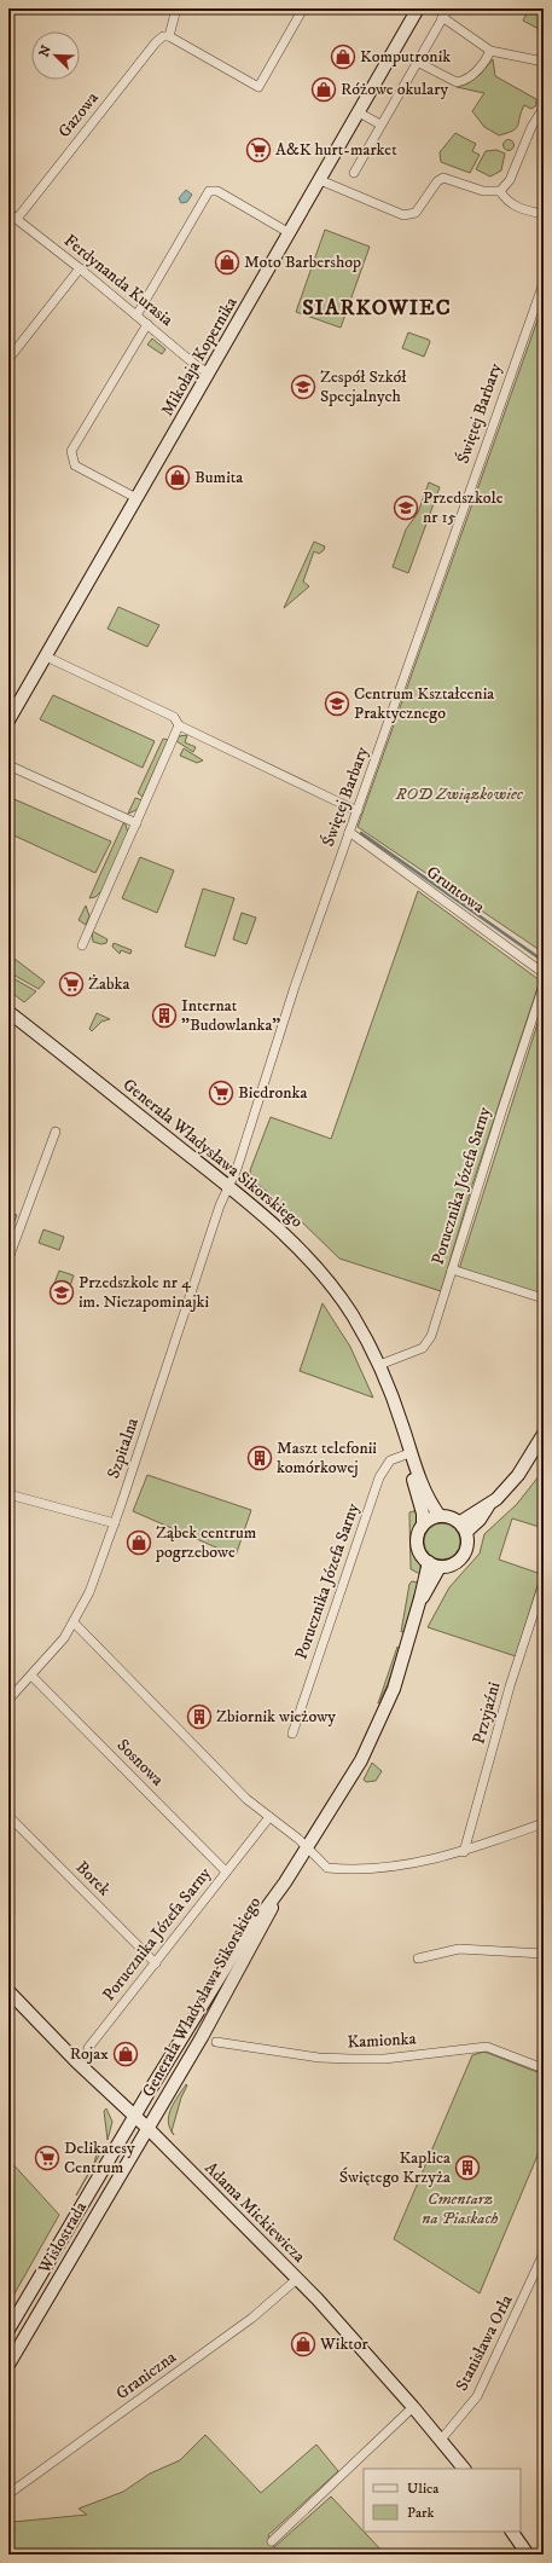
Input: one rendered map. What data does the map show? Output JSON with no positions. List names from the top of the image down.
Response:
{
  "streets": {
    "street": [
      "Gazowa",
      "Ferdynanda Kurasia",
      "Mikołaja Kopernika",
      "Świętej Barbary",
      "Gruntowa",
      "Generała Władysława Sikorskiego",
      "Porucznika Józefa Sarny",
      "Szpitalna",
      "Przyjaźni",
      "Sosnowa",
      "Borek",
      "Kamionka",
      "Adama Mickiewicza",
      "Wisłostrada",
      "Stanisława Orła",
      "Graniczna"
    ]
  },
  "crossings": [
    ["Gazowa", "Ferdynanda Kurasia"],
    ["Ferdynanda Kurasia", "Mikołaja Kopernika"],
    ["Świętej Barbary", "Gruntowa"],
    ["Świętej Barbary", "Generała Władysława Sikorskiego"],
    ["Świętej Barbary", "Szpitalna"],
    ["Generała Władysława Sikorskiego", "Porucznika Józefa Sarny"],
    ["Generała Władysława Sikorskiego", "Szpitalna"],
    ["Generała Władysława Sikorskiego", "Adama Mickiewicza"],
    ["Generała Władysława Sikorskiego", "Wisłostrada"],
    ["Porucznika Józefa Sarny", "Sosnowa"],
    ["Porucznika Józefa Sarny", "Borek"],
    ["Szpitalna", "Sosnowa"],
    ["Adama Mickiewicza", "Wisłostrada"],
    ["Adama Mickiewicza", "Stanisława Orła"],
    ["Adama Mickiewicza", "Graniczna"]
  ],
  "districts": ["SIARKOWIEC"],
  "parks": ["ROD Związkowiec", "Cmentarz na Piaskach"],
  "places": {
    "shop": [
      "Komputronik",
      "Różowe okulary",
      "Moto Barbershop",
      "Bumita",
      "Ząbek centrum pogrzebowe",
      "Rojax",
      "Wiktor"
    ],
    "supermarket": [
      "A&K hurt-market",
      "Żabka",
      "Biedronka",
      "Delikatesy Centrum"
    ],
    "school or university": [
      "Zespół Szkół Specjalnych",
      "Przedszkole nr 15",
      "Centrum Kształcenia Praktycznego",
      "Przedszkole nr 4 im. Niezapominajki"
    ],
    "building": [
      "Internat \"Budowlanka\"",
      "Maszt telefonii komórkowej",
      "Zbiornik wieżowy",
      "Kaplica Świętego Krzyża"
    ]
  },
  "legend": ["Ulica", "Park"],
  "north": "top left"
}
